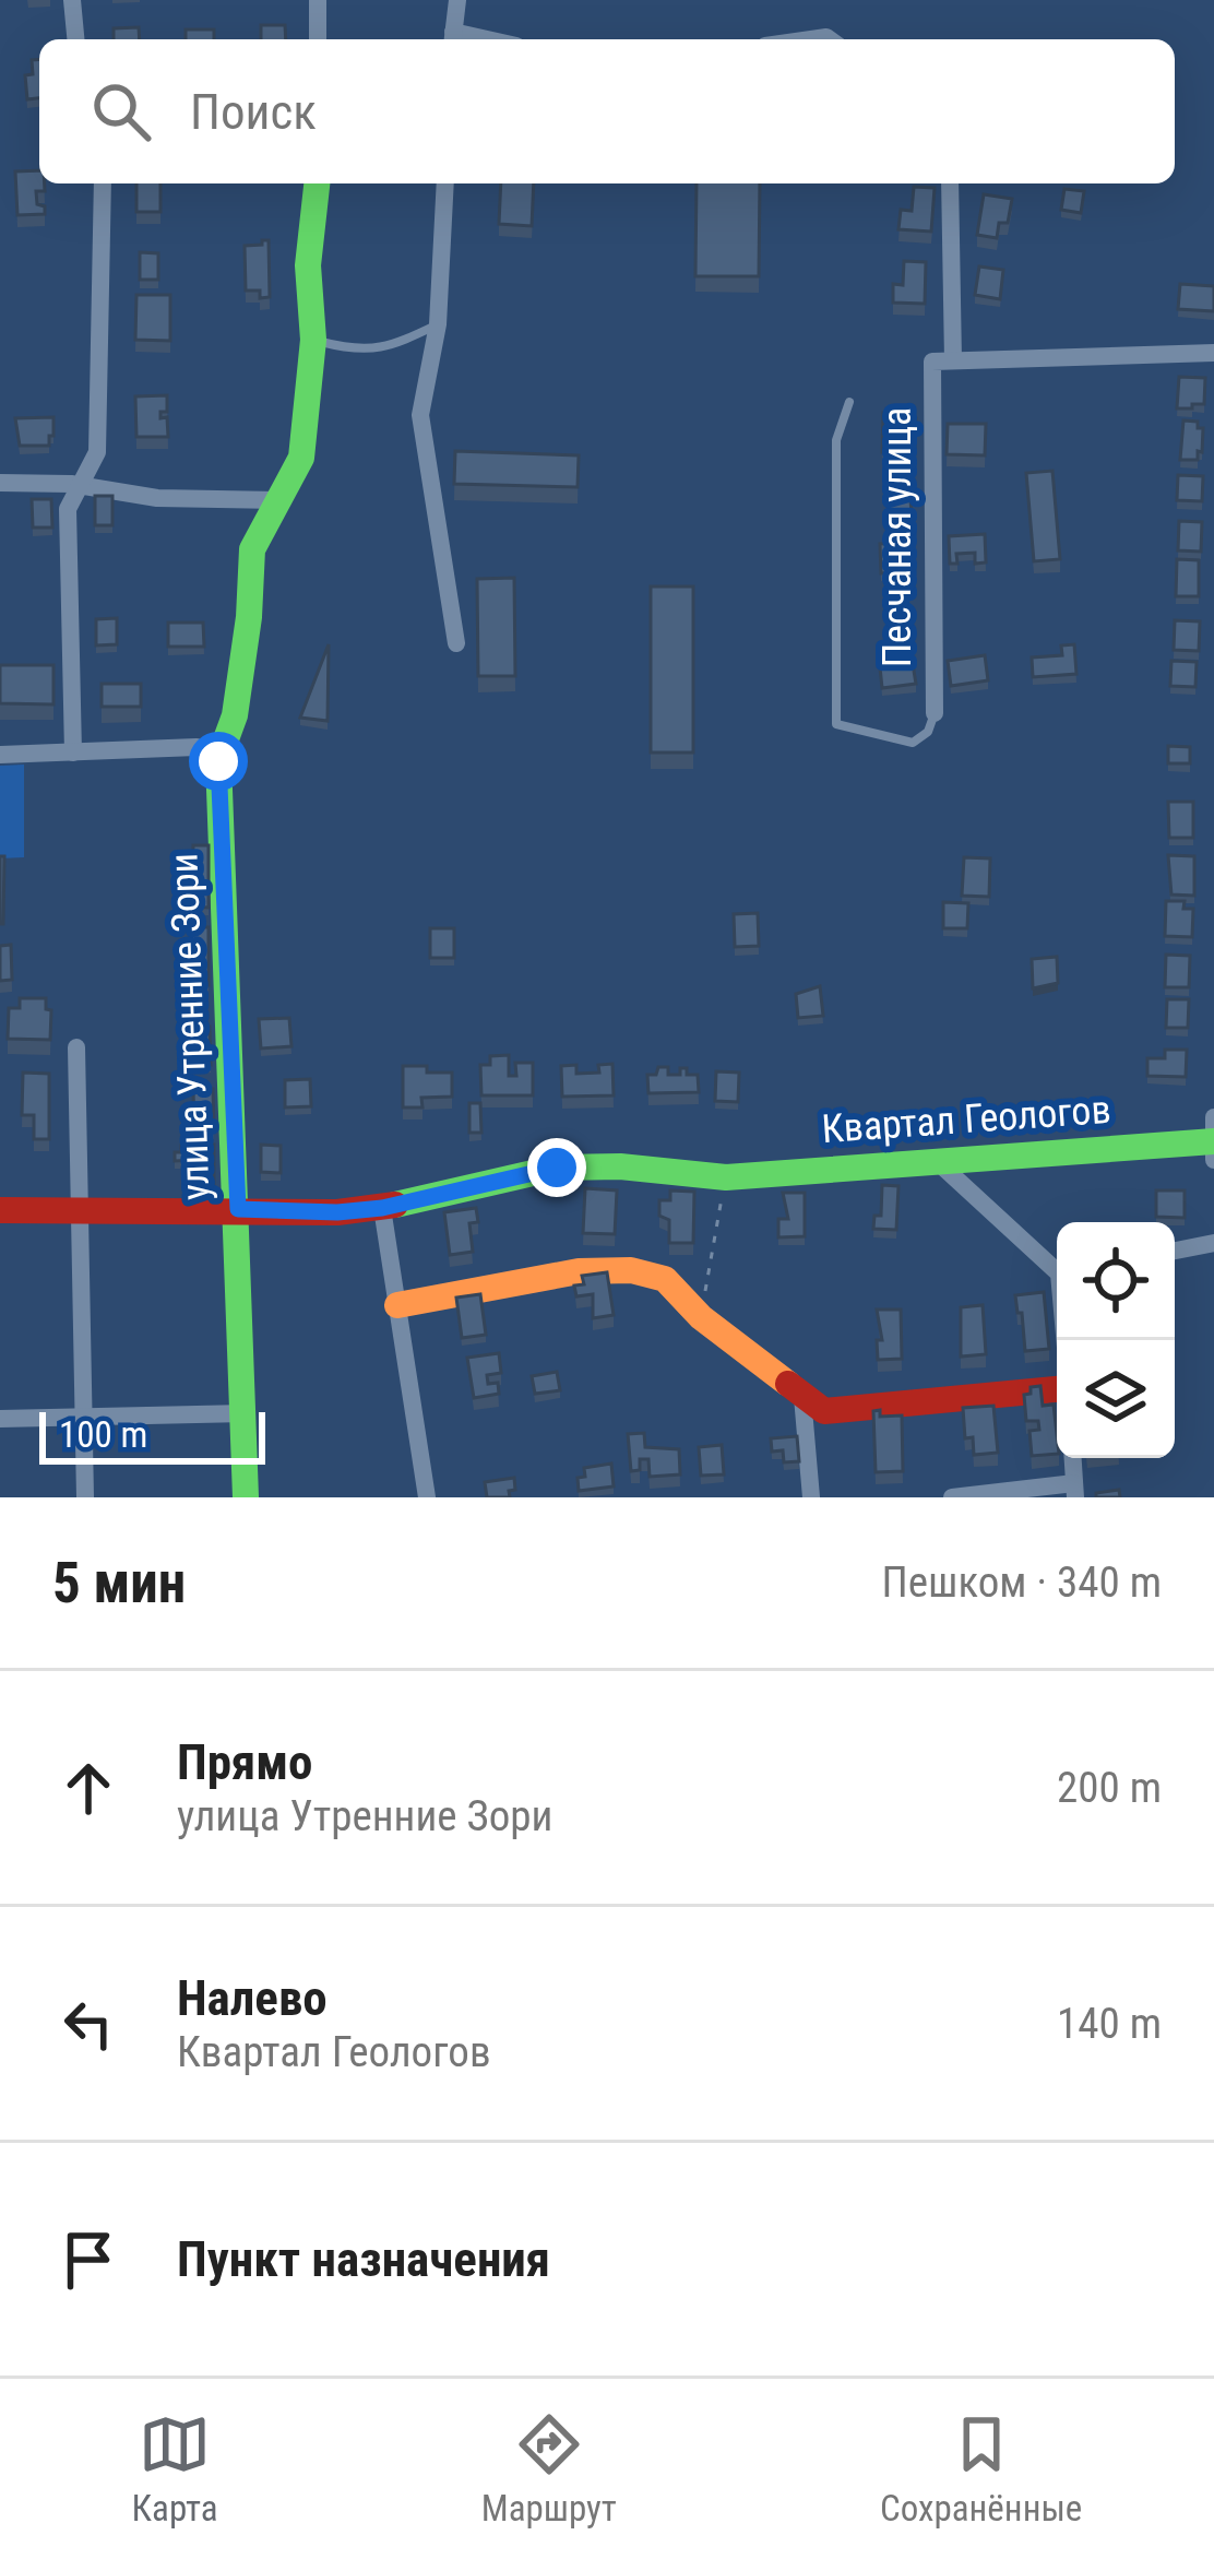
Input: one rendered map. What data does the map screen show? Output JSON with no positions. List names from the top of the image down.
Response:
{
  "streets": {
    "street": ["Песчаная улица", "улица Утренние Зори", "Квартал Геологов"]
  },
  "crossings": [
    ["улица Утренние Зори", "Квартал Геологов"]
  ],
  "scale_bar": "100 m",
  "page": {
    "search": "Поиск",
    "scale": "100 m",
    "heading": ["5 мин", "Пешком · 340 m"],
    "list": [
      ["Прямо", "улица Утренние Зори", "200 m"],
      ["Налево", "Квартал Геологов", "140 m"],
      "Пункт назначения"
    ],
    "nav": ["Карта", "Маршрут", "Сохранённые"]
  }
}
